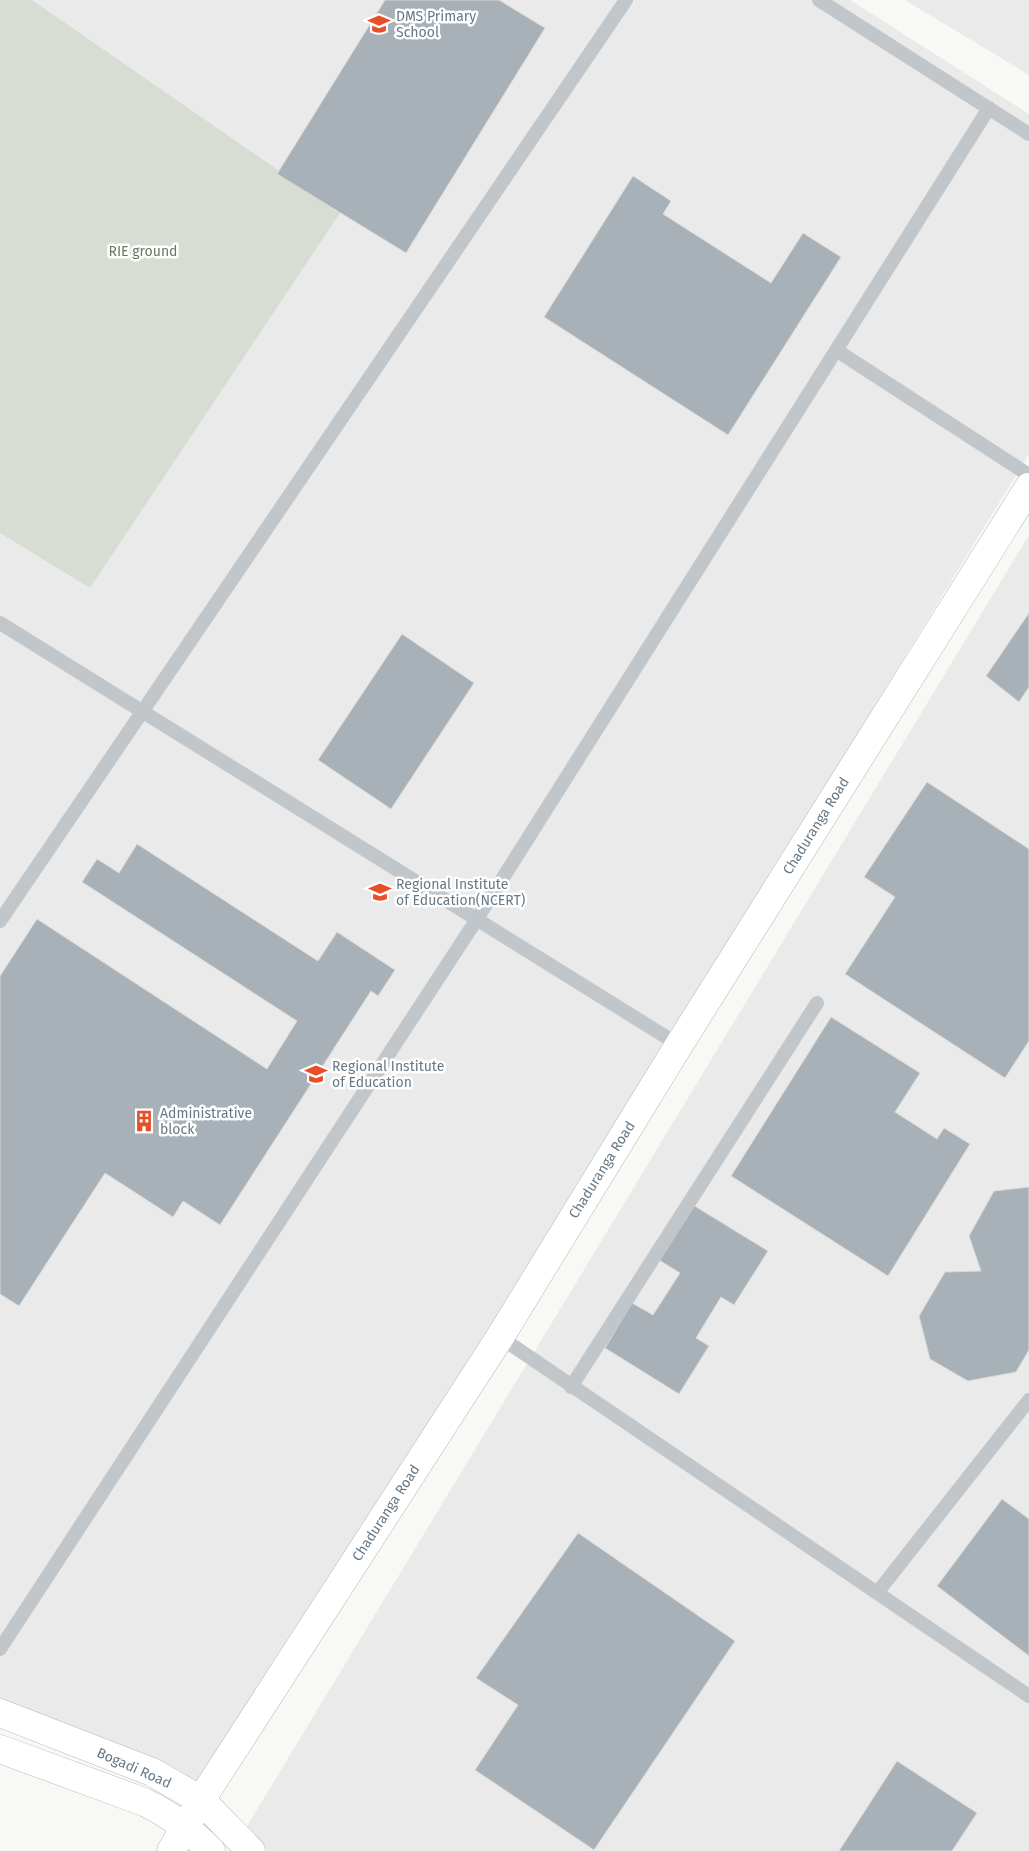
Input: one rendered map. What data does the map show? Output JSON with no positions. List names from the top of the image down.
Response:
{
  "streets": {
    "street": ["Chaduranga Road", "Bogadi Road"]
  },
  "crossings": [
    ["Chaduranga Road", "Bogadi Road"]
  ],
  "parks": ["RIE ground"],
  "places": {
    "school or university": ["DMS Primary School", "Regional Institute of Education(NCERT)", "Regional Institute of Education"],
    "building": ["Administrative block"]
  }
}
